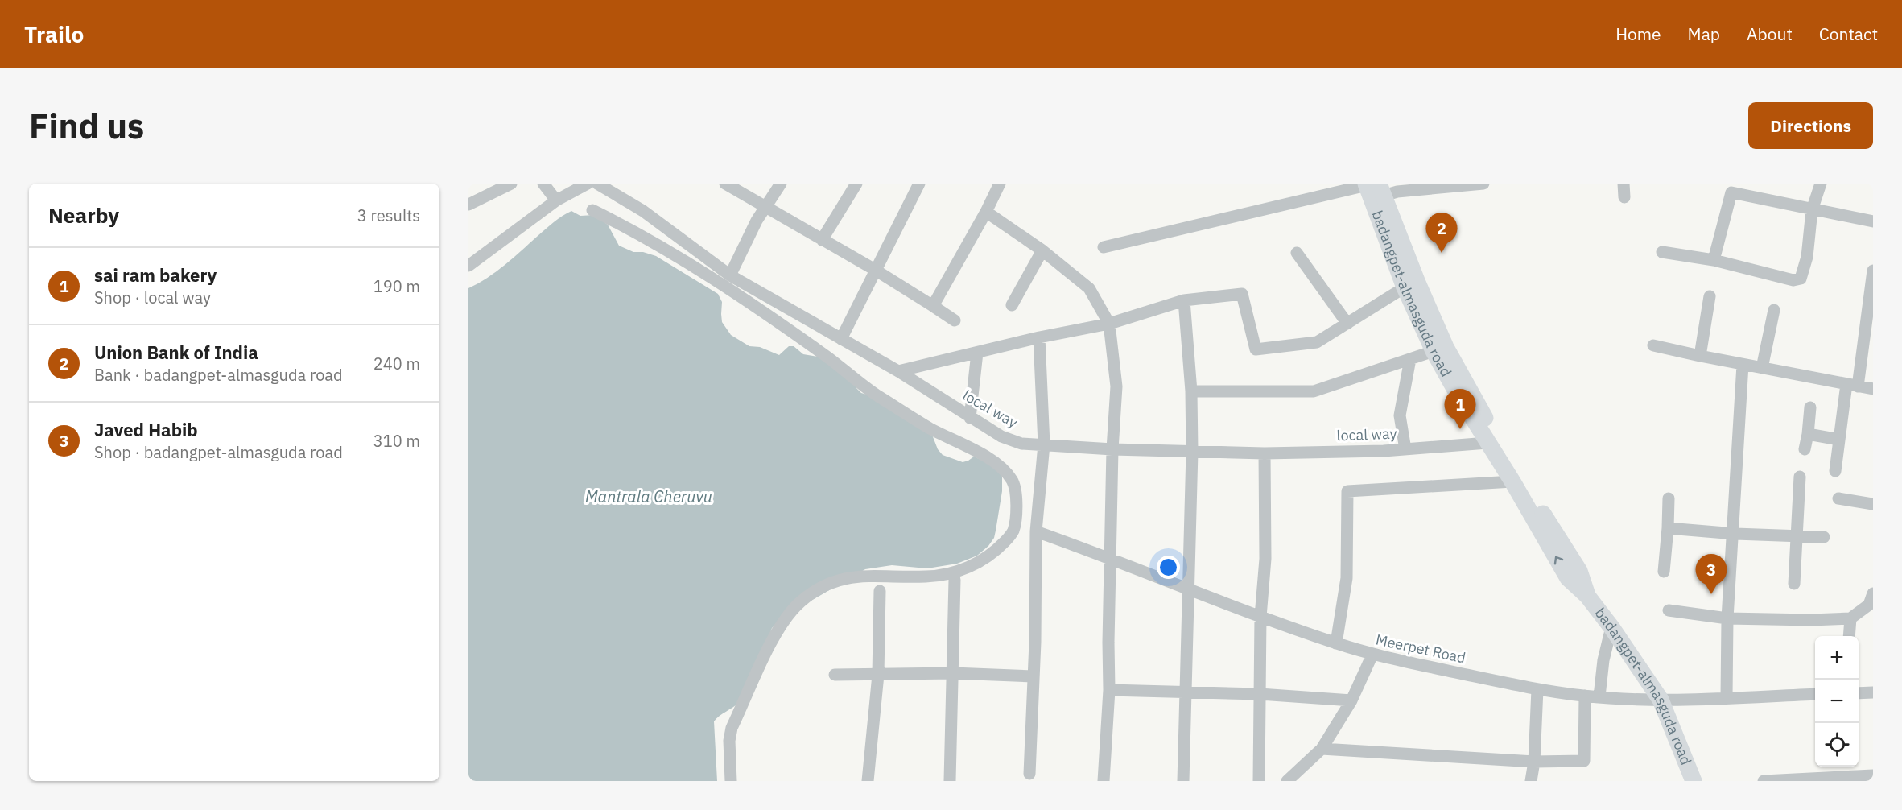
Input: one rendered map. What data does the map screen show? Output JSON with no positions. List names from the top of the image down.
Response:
{
  "streets": {
    "street": ["badangpet-almasguda road", "local way", "Meerpet Road"]
  },
  "crossings": [
    ["badangpet-almasguda road", "local way"],
    ["badangpet-almasguda road", "Meerpet Road"]
  ],
  "water": ["Mantrala Cheruvu"],
  "page": {
    "header": "Trailo",
    "nav": [
      "Home",
      "Map",
      "About",
      "Contact"
    ],
    "buttons": "Directions",
    "title": "Find us",
    "heading": ["Nearby", "3 results"],
    "pins": ["2", "1", "3"],
    "list": [
      {
        "mark": "1",
        "name": "sai ram bakery",
        "note": "Shop · local way",
        "value": "190 m"
      },
      {
        "mark": "2",
        "name": "Union Bank of India",
        "note": "Bank · badangpet-almasguda road",
        "value": "240 m"
      },
      {
        "mark": "3",
        "name": "Javed Habib",
        "note": "Shop · badangpet-almasguda road",
        "value": "310 m"
      }
    ],
    "map_buttons": ["+", "−"]
  }
}
